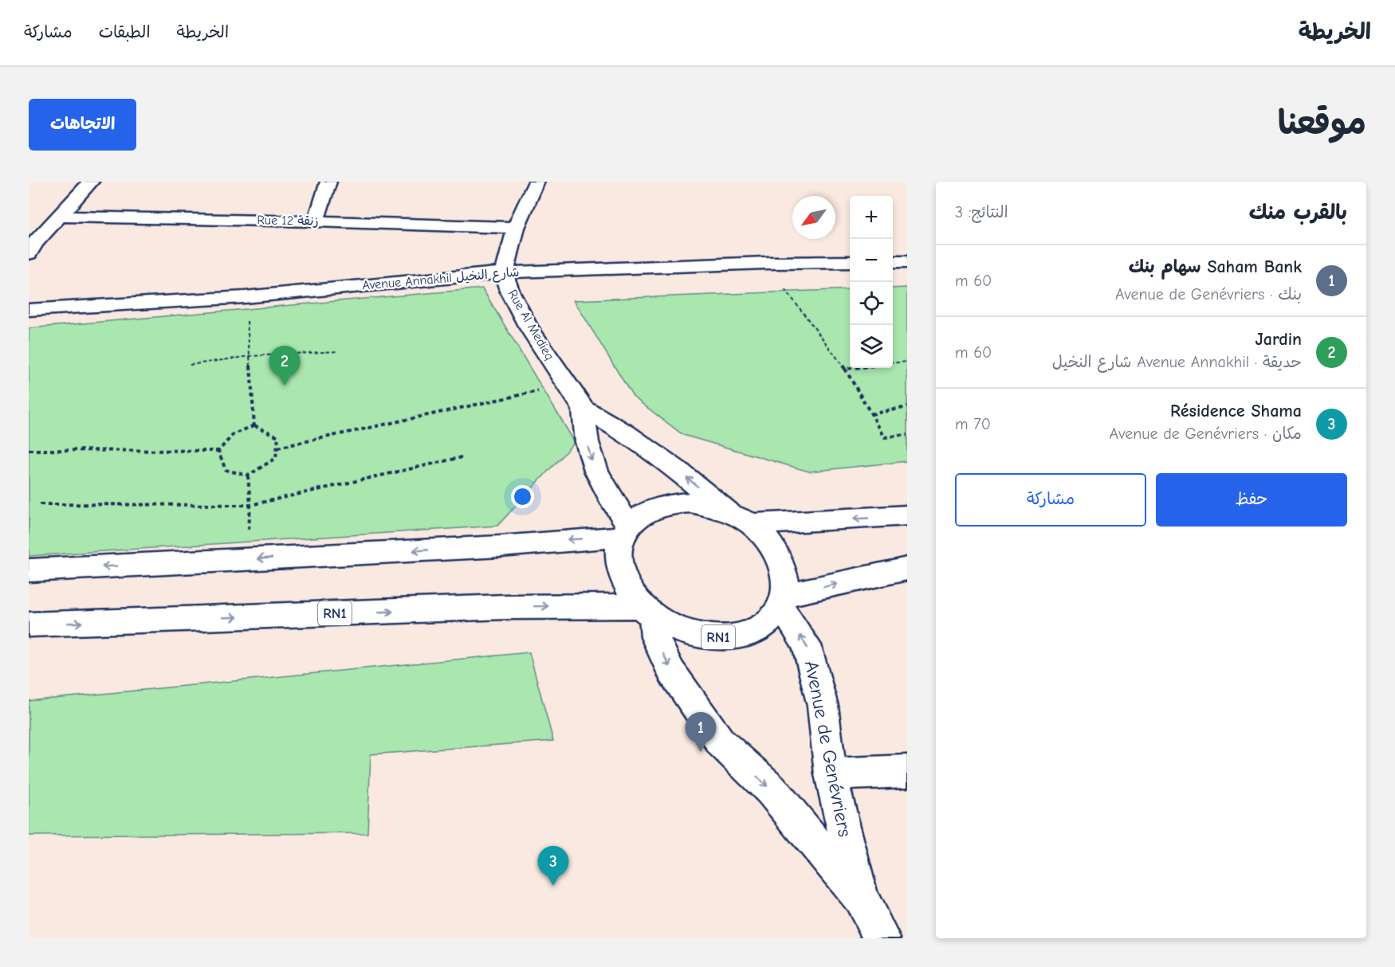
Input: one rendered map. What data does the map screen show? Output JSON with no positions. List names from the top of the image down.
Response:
{
  "streets": {
    "main road": [
      "Rue 12 زنقة",
      "Avenue Annakhil شارع النخيل",
      "Rue Al Medieq",
      "RN1",
      "Avenue de Genévriers"
    ]
  },
  "crossings": [
    ["Rue 12 زنقة", "Rue Al Medieq"],
    ["Avenue Annakhil شارع النخيل", "Rue Al Medieq"],
    ["Rue Al Medieq", "RN1"],
    ["Rue Al Medieq", "Avenue de Genévriers"],
    ["RN1", "Avenue de Genévriers"]
  ],
  "north": "bottom left",
  "page": {
    "header": "الخريطة",
    "nav": ["الخريطة", "الطبقات", "مشاركة"],
    "title": "موقعنا",
    "buttons": [
      "الاتجاهات",
      ["حفظ", "مشاركة"]
    ],
    "heading": ["بالقرب منك", "النتائج: 3"],
    "map_buttons": ["+", "−"],
    "list": [
      {
        "mark": "1",
        "name": "Saham Bank سهام بنك",
        "note": "بنك · Avenue de Genévriers",
        "value": "60 m"
      },
      {
        "mark": "2",
        "name": "Jardin",
        "note": "حديقة · Avenue Annakhil شارع النخيل",
        "value": "60 m"
      },
      {
        "mark": "3",
        "name": "Résidence Shama",
        "note": "مكان · Avenue de Genévriers",
        "value": "70 m"
      }
    ],
    "pins": ["2", "1", "3"]
  }
}
